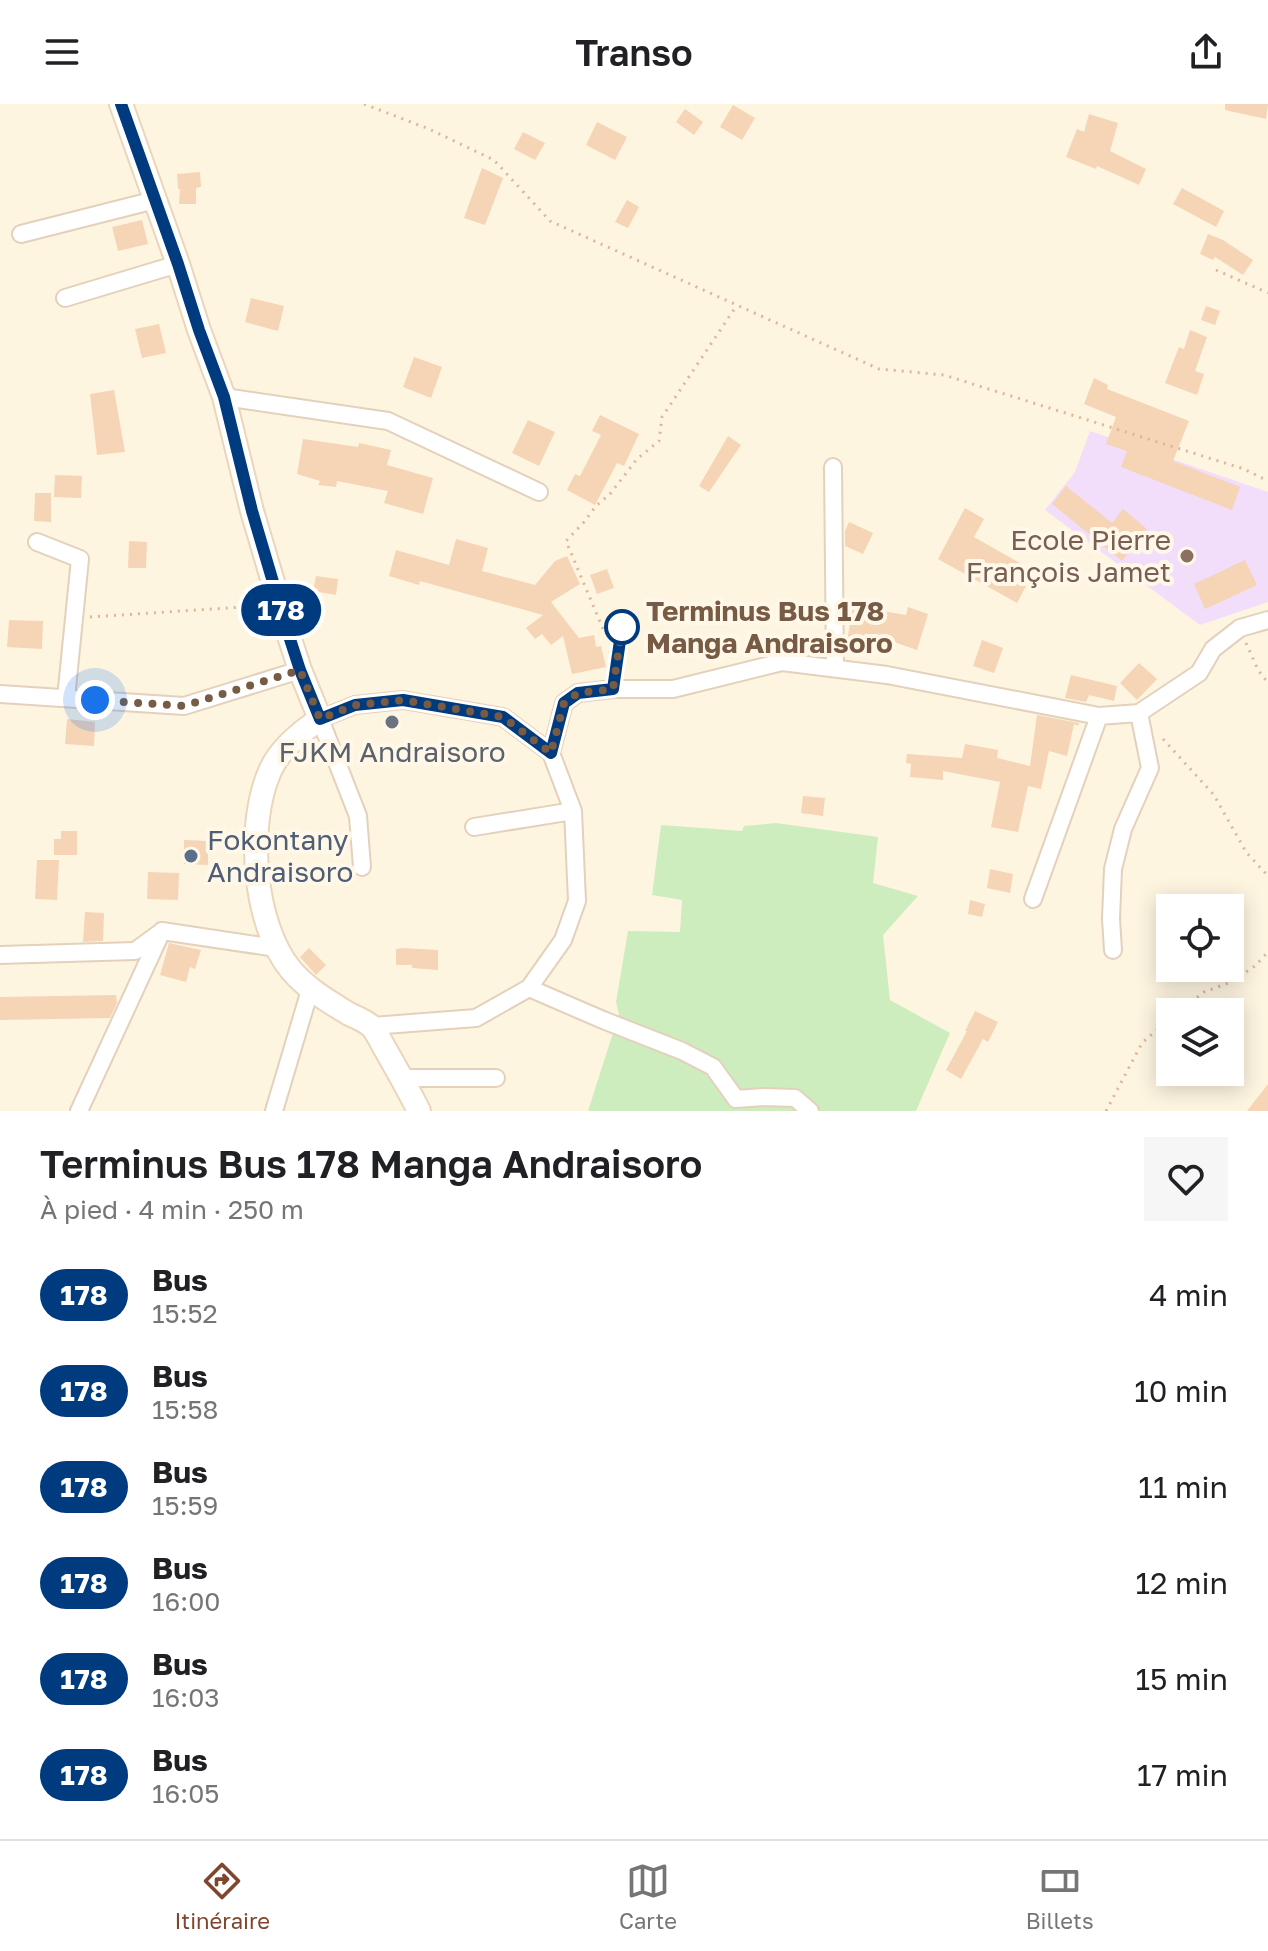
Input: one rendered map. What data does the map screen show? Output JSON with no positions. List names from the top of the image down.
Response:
{
  "places": [
    "Ecole Pierre François Jamet",
    "Terminus Bus 178 Manga Andraisoro",
    "FJKM Andraisoro",
    "Fokontany Andraisoro"
  ],
  "lines": ["bus line 178"],
  "page": {
    "header": "Transo",
    "on_map": "178",
    "heading": ["Terminus Bus 178 Manga Andraisoro", "À pied · 4 min · 250 m"],
    "list": [
      {
        "mark": "178",
        "name": "Bus",
        "note": "15:52",
        "value": "4 min"
      },
      {
        "mark": "178",
        "name": "Bus",
        "note": "15:58",
        "value": "10 min"
      },
      {
        "mark": "178",
        "name": "Bus",
        "note": "15:59",
        "value": "11 min"
      },
      {
        "mark": "178",
        "name": "Bus",
        "note": "16:00",
        "value": "12 min"
      },
      {
        "mark": "178",
        "name": "Bus",
        "note": "16:03",
        "value": "15 min"
      },
      {
        "mark": "178",
        "name": "Bus",
        "note": "16:05",
        "value": "17 min"
      }
    ],
    "tabs": ["Itinéraire", "Carte", "Billets"]
  }
}
